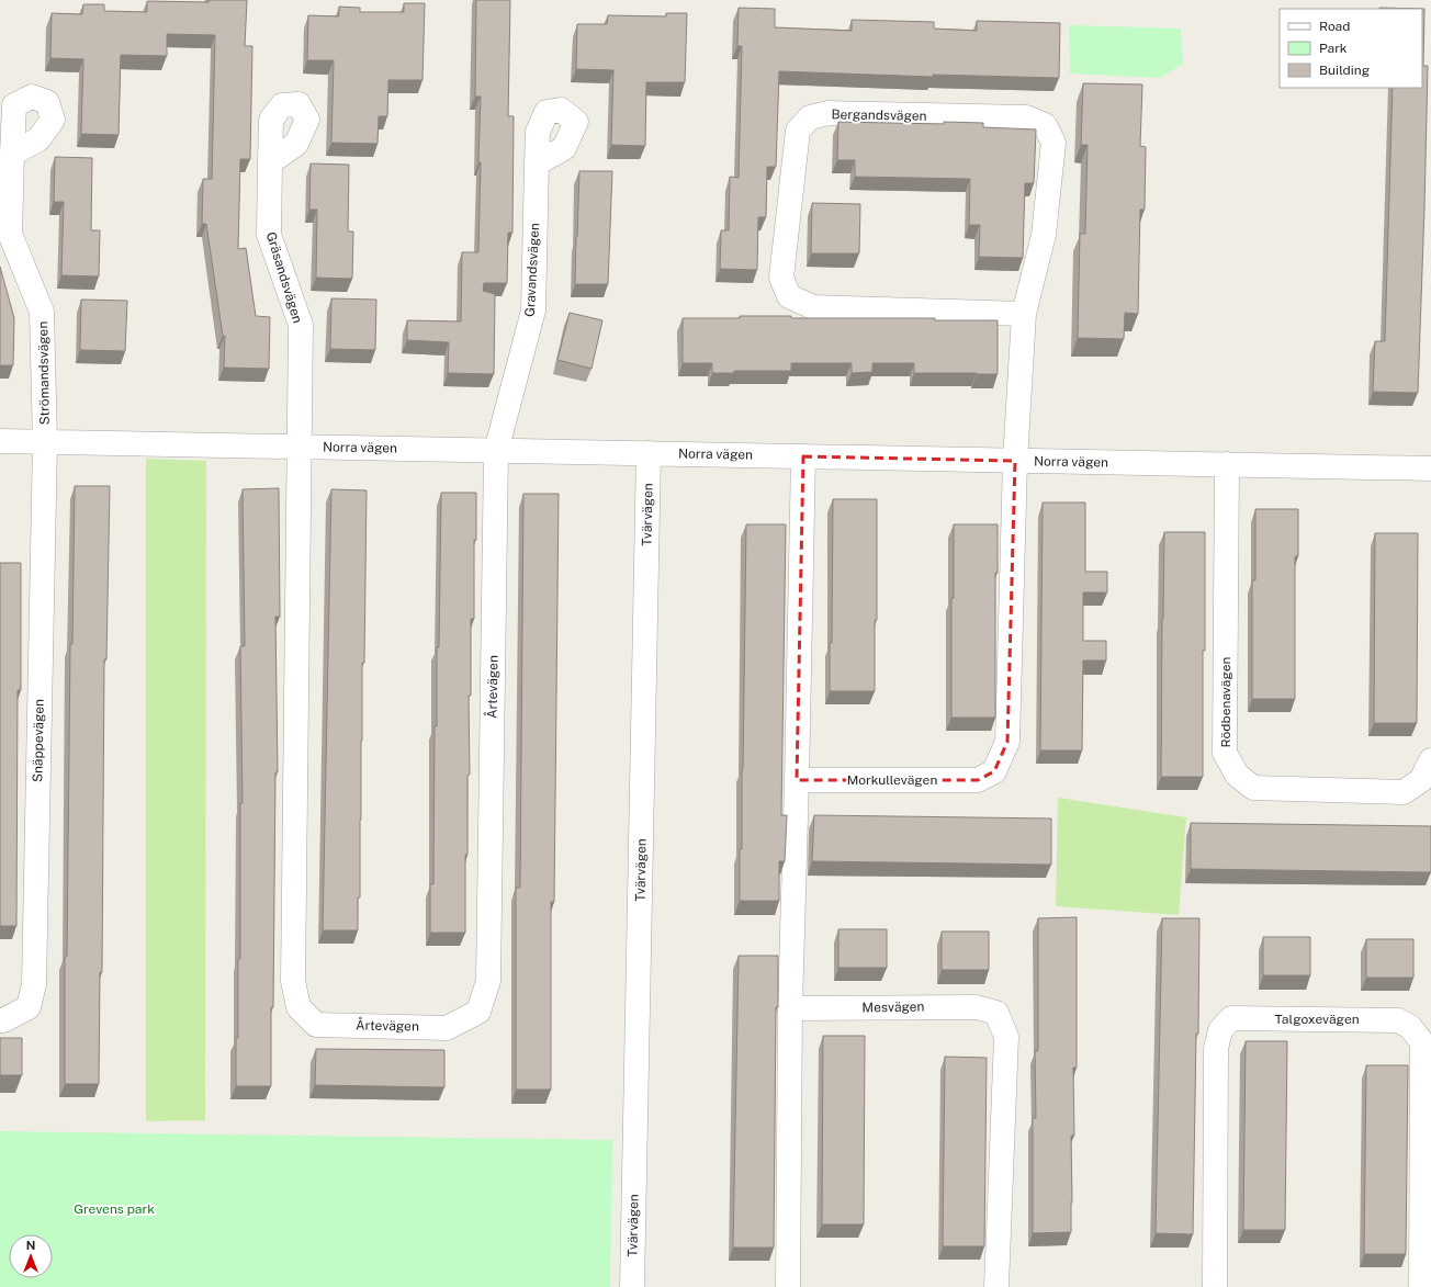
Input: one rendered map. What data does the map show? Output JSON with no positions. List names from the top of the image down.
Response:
{
  "streets": {
    "street": [
      "Bergandsvägen",
      "Gravandsvägen",
      "Gräsandsvägen",
      "Strömandsvägen",
      "Norra vägen",
      "Tvärvägen",
      "Årtevägen",
      "Rödbenavägen",
      "Snäppevägen",
      "Morkullevägen",
      "Mesvägen",
      "Talgoxevägen"
    ]
  },
  "crossings": [
    ["Bergandsvägen", "Norra vägen"],
    ["Bergandsvägen", "Morkullevägen"],
    ["Gravandsvägen", "Norra vägen"],
    ["Gravandsvägen", "Årtevägen"],
    ["Gräsandsvägen", "Norra vägen"],
    ["Gräsandsvägen", "Årtevägen"],
    ["Strömandsvägen", "Norra vägen"],
    ["Strömandsvägen", "Snäppevägen"],
    ["Norra vägen", "Tvärvägen"],
    ["Norra vägen", "Årtevägen"],
    ["Norra vägen", "Rödbenavägen"],
    ["Norra vägen", "Snäppevägen"],
    ["Norra vägen", "Morkullevägen"]
  ],
  "parks": ["Grevens park"],
  "legend": ["Road", "Park", "Building"],
  "north": "top"
}
